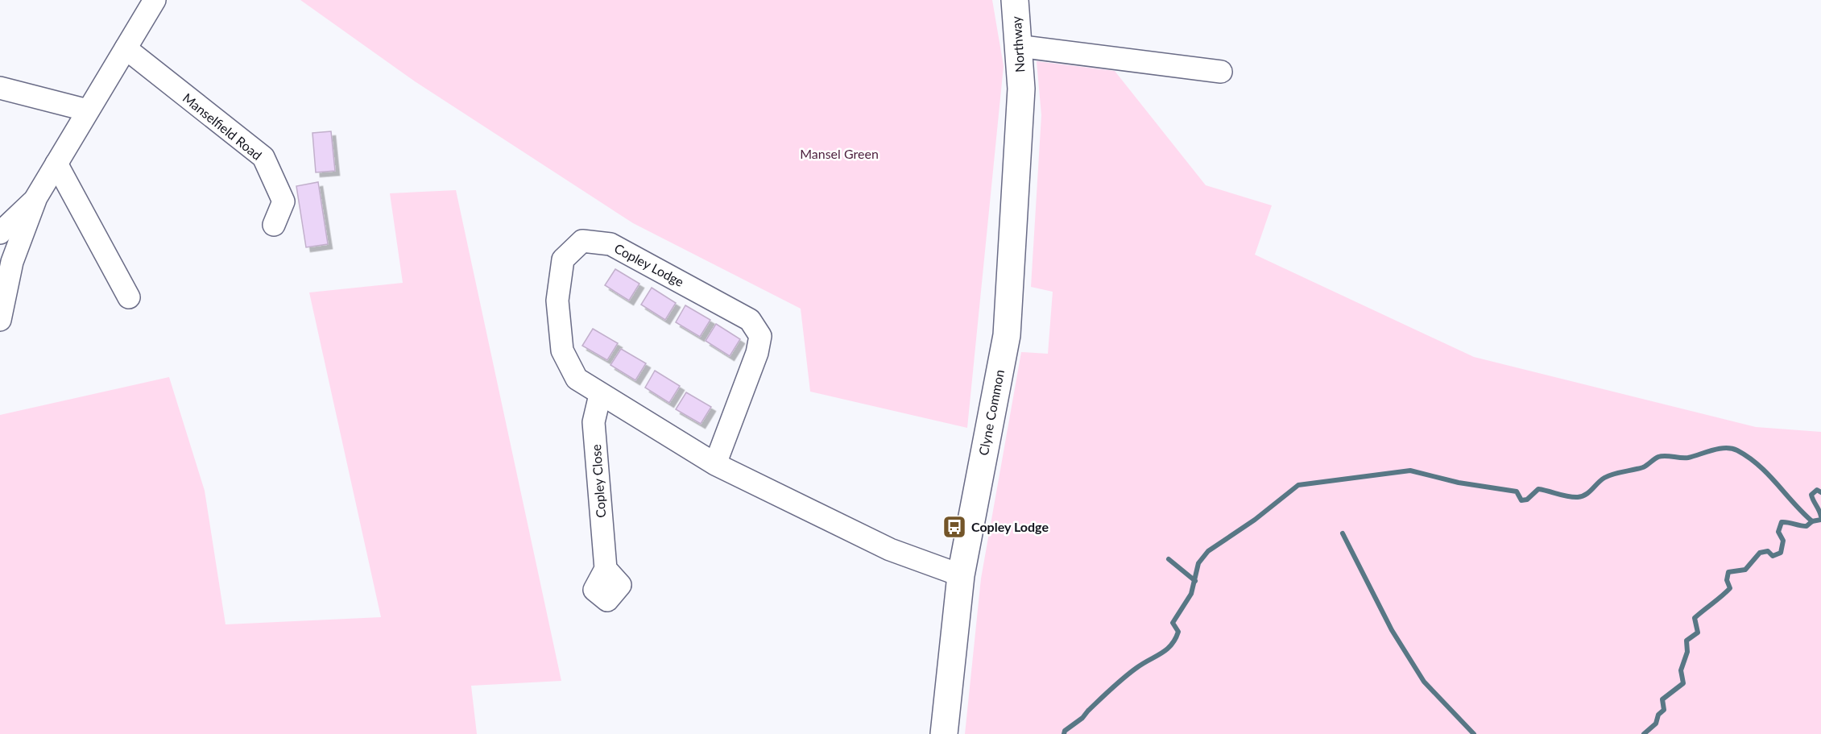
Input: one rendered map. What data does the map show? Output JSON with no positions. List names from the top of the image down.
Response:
{
  "streets": {
    "main road": ["Northway", "Clyne Common"],
    "street": ["Manselfield Road", "Copley Lodge", "Copley Close"]
  },
  "crossings": [
    ["Northway", "Clyne Common"],
    ["Copley Lodge", "Clyne Common"],
    ["Copley Lodge", "Copley Close"]
  ],
  "parks": ["Mansel Green"],
  "places": {
    "bus stop": ["Copley Lodge"]
  }
}
